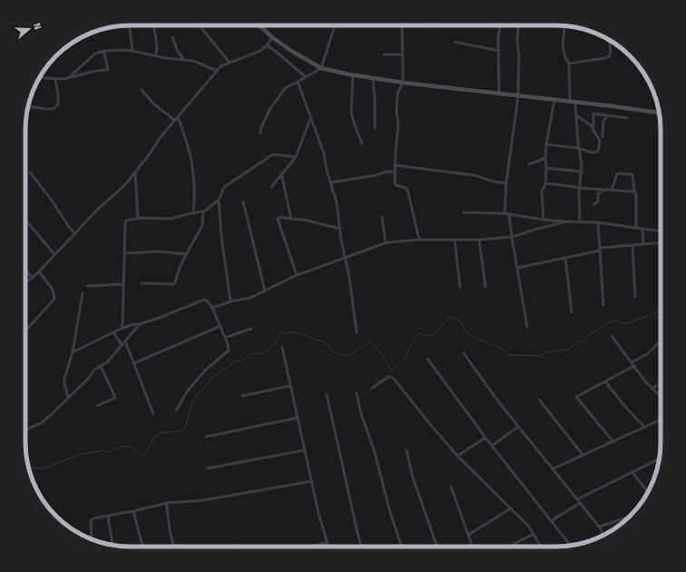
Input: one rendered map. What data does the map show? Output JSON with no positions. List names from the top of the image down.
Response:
{
  "north": "right"
}
